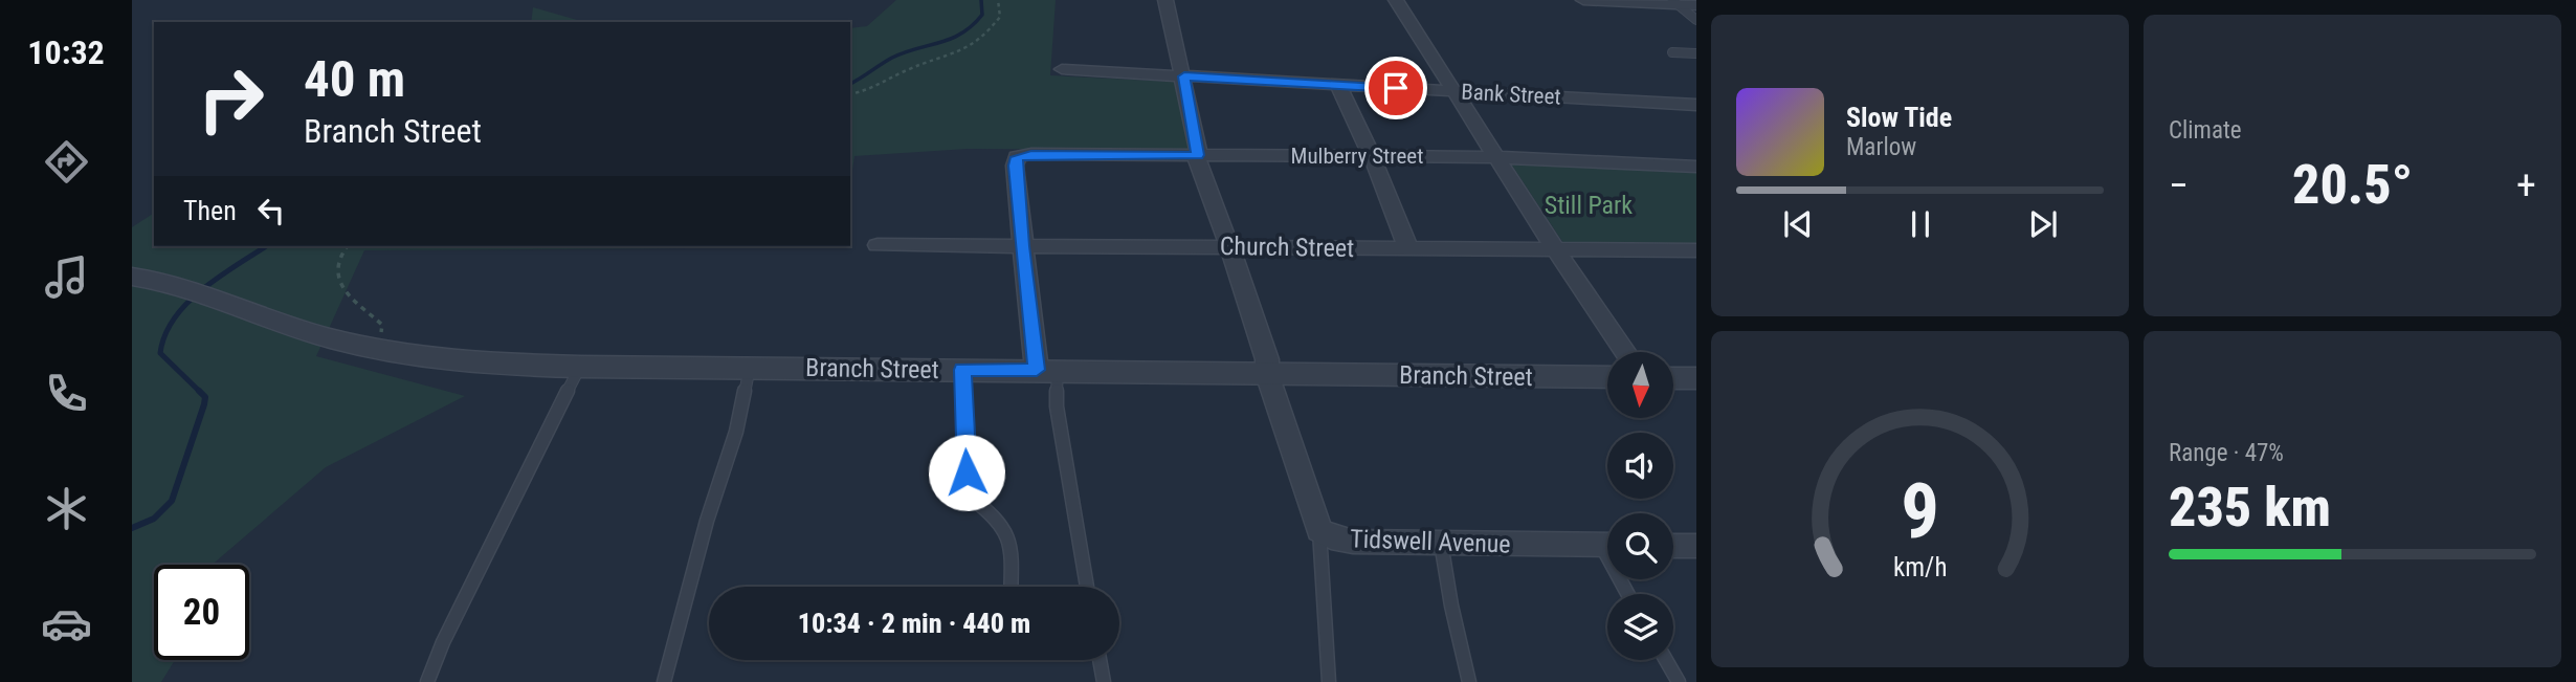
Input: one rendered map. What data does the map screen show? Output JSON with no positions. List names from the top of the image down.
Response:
{
  "streets": {
    "street": [
      "Bank Street",
      "Mulberry Street",
      "Church Street",
      "Branch Street",
      "Tidswell Avenue"
    ]
  },
  "crossings": [
    ["Bank Street", "Tidswell Avenue"],
    ["Mulberry Street", "Church Street"],
    ["Mulberry Street", "Tidswell Avenue"],
    ["Church Street", "Tidswell Avenue"],
    ["Branch Street", "Tidswell Avenue"]
  ],
  "parks": ["Still Park"],
  "north": "bottom",
  "page": {
    "tabs": "10:32",
    "tile": [
      "Climate",
      ["Range · 47%", "235 km"]
    ],
    "turn": ["40 m", "Branch Street"],
    "song": ["Slow Tide", "Marlow"],
    "heat": ["−", "20.5°", "+"],
    "then": "Then",
    "limit": "20",
    "trip": "10:34 · 2 min · 440 m",
    "gauge": ["9", "km/h"]
  }
}
